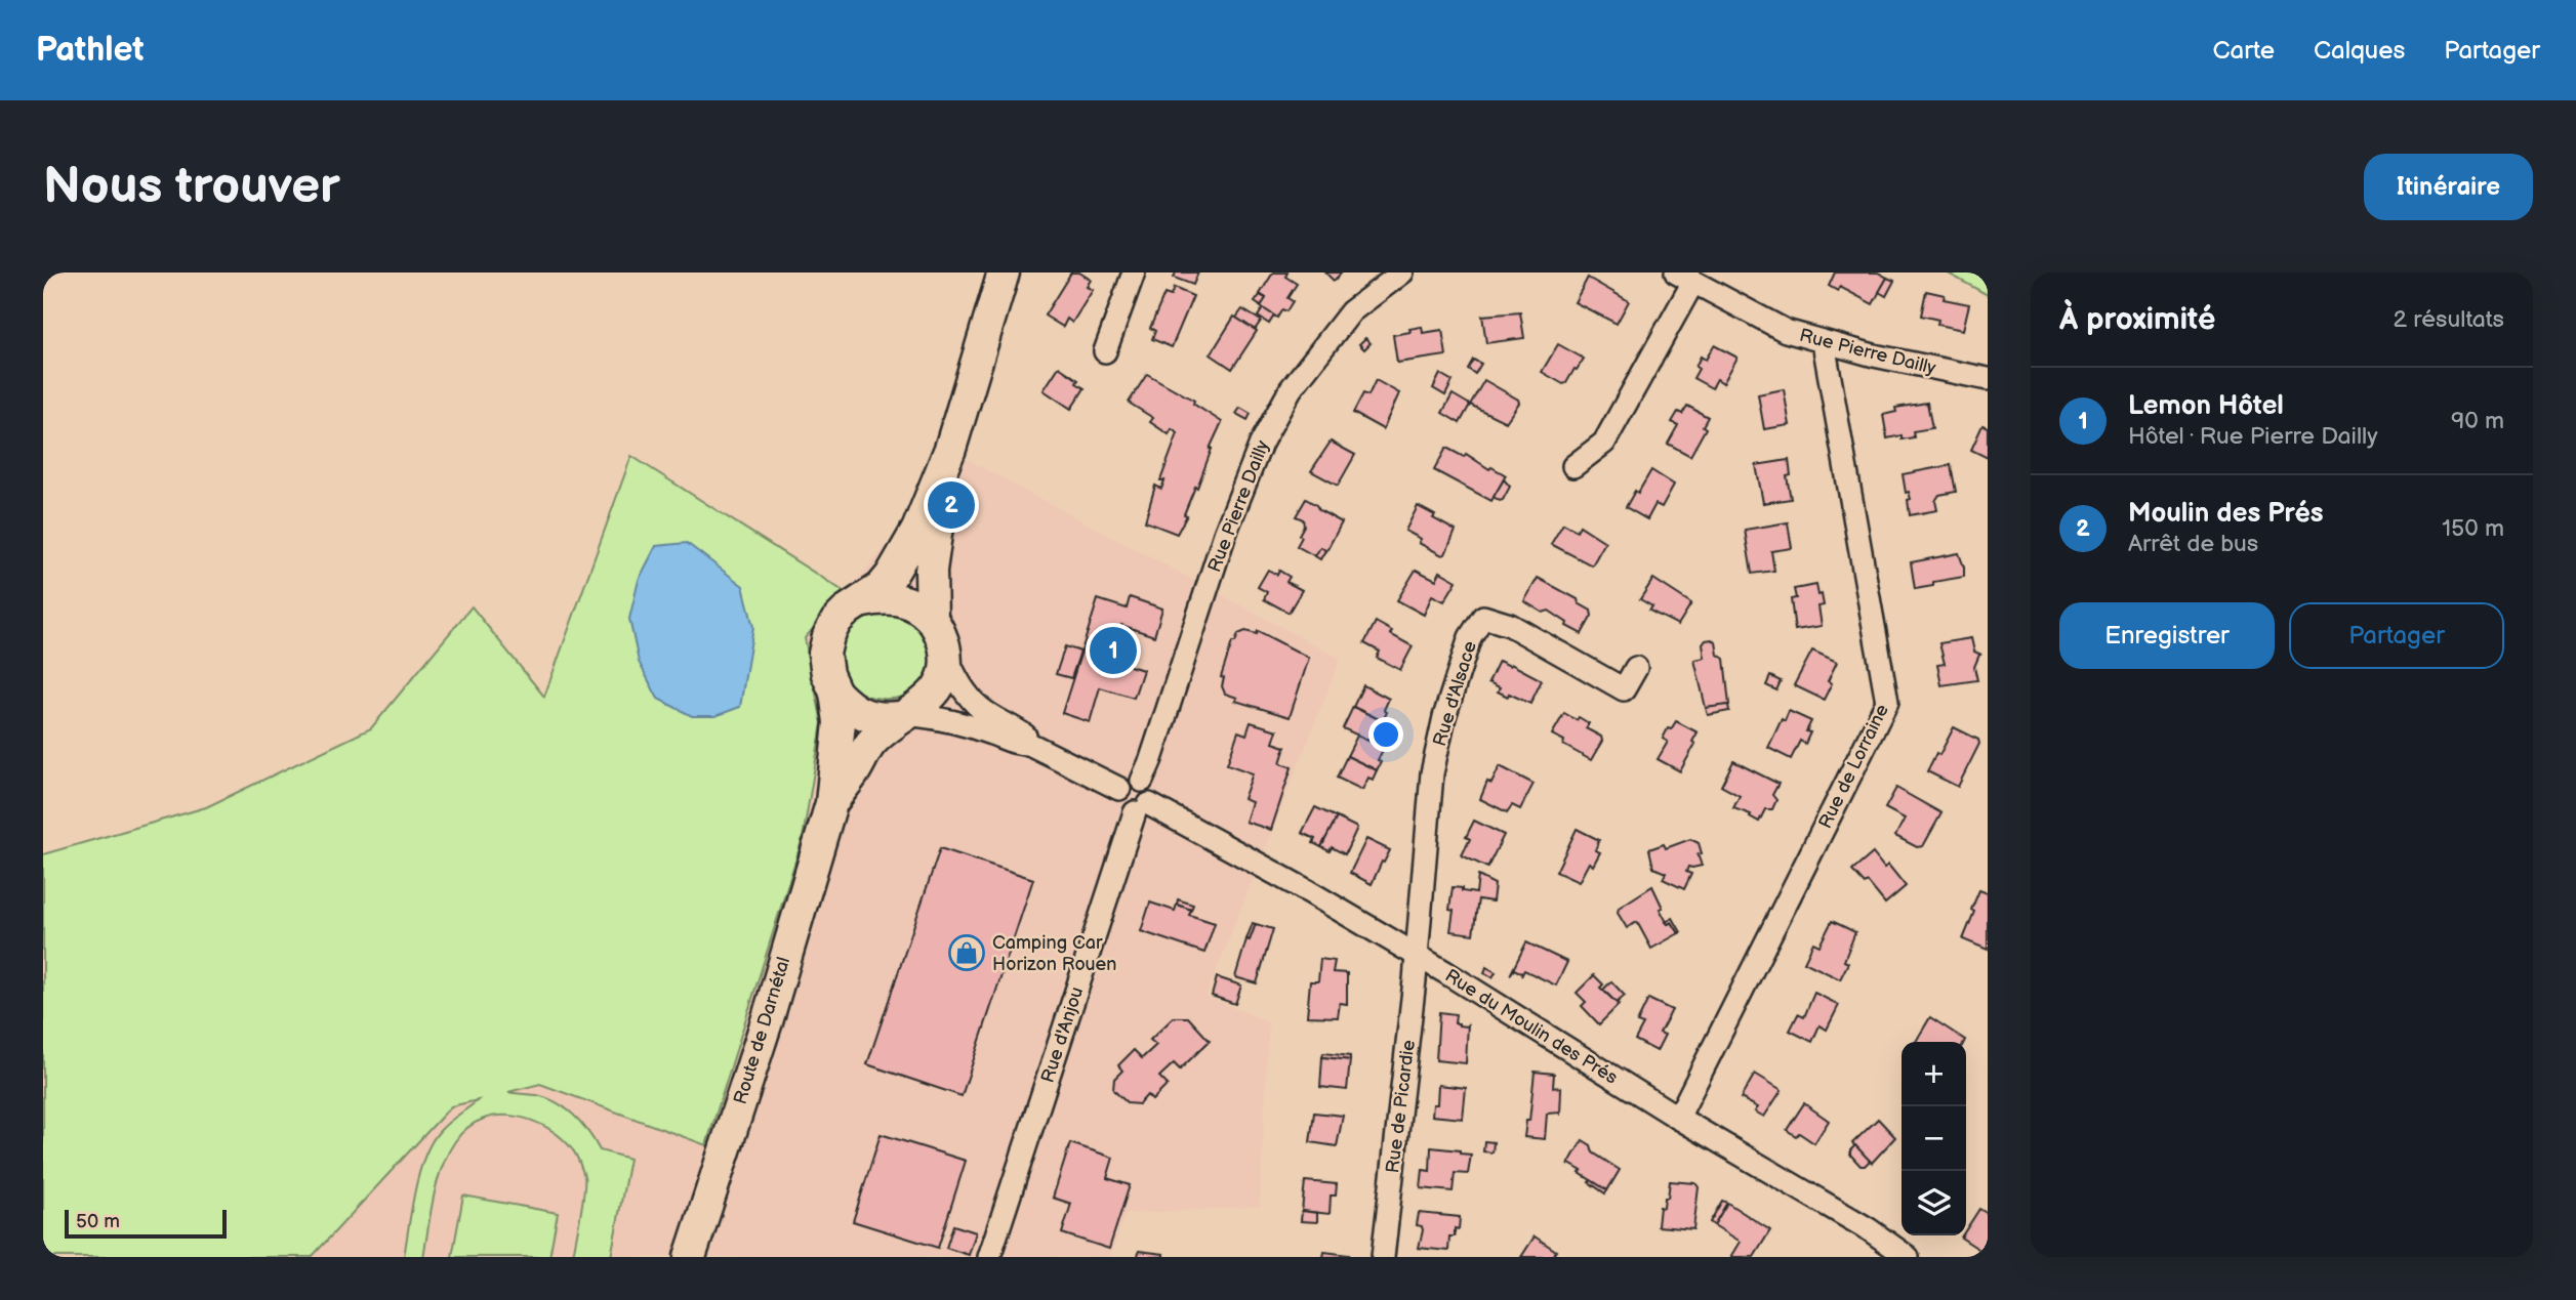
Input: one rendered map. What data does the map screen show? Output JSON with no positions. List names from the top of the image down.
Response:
{
  "streets": {
    "main road": ["Route de Darnétal"],
    "street": [
      "Rue Pierre Dailly",
      "Rue d'Alsace",
      "Rue de Lorraine",
      "Rue du Moulin des Prés",
      "Rue d'Anjou",
      "Rue de Picardie"
    ]
  },
  "crossings": [
    ["Rue Pierre Dailly", "Rue de Lorraine"],
    ["Rue Pierre Dailly", "Rue du Moulin des Prés"],
    ["Rue Pierre Dailly", "Rue d'Anjou"],
    ["Rue d'Alsace", "Rue du Moulin des Prés"],
    ["Rue d'Alsace", "Rue de Picardie"],
    ["Rue de Lorraine", "Rue du Moulin des Prés"],
    ["Rue du Moulin des Prés", "Rue d'Anjou"],
    ["Rue du Moulin des Prés", "Rue de Picardie"]
  ],
  "places": {
    "shop": ["Camping Car Horizon Rouen"]
  },
  "scale_bar": "50 m",
  "page": {
    "header": "Pathlet",
    "nav": ["Carte", "Calques", "Partager"],
    "buttons": [
      "Itinéraire",
      ["Enregistrer", "Partager"]
    ],
    "title": "Nous trouver",
    "heading": ["À proximité", "2 résultats"],
    "list": [
      {
        "mark": "1",
        "name": "Lemon Hôtel",
        "note": "Hôtel · Rue Pierre Dailly",
        "value": "90 m"
      },
      {
        "mark": "2",
        "name": "Moulin des Prés",
        "note": "Arrêt de bus",
        "value": "150 m"
      }
    ],
    "pins": ["2", "1"],
    "map_buttons": ["+", "−"],
    "scale": "50 m"
  }
}
